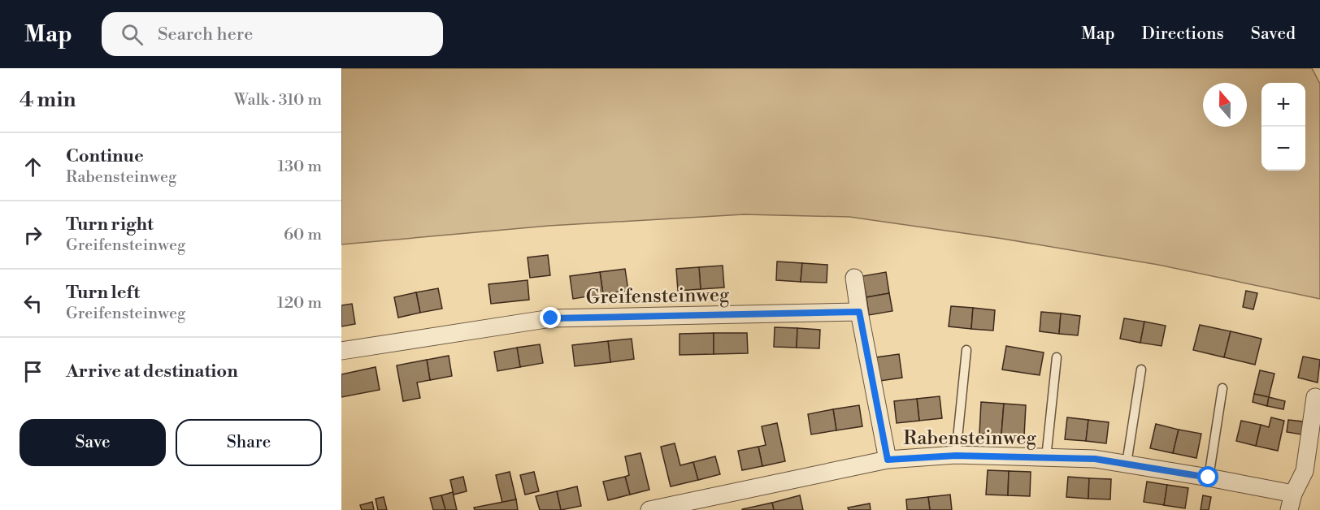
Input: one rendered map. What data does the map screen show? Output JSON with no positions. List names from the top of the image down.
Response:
{
  "streets": {
    "street": ["Greifensteinweg", "Rabensteinweg"]
  },
  "north": "top",
  "page": {
    "header": "Map",
    "search": "Search here",
    "nav": ["Map", "Directions", "Saved"],
    "heading": ["4 min", "Walk · 310 m"],
    "map_buttons": ["+", "−"],
    "list": [
      ["Continue", "Rabensteinweg", "130 m"],
      ["Turn right", "Greifensteinweg", "60 m"],
      ["Turn left", "Greifensteinweg", "120 m"],
      "Arrive at destination"
    ],
    "buttons": ["Save", "Share"]
  }
}
